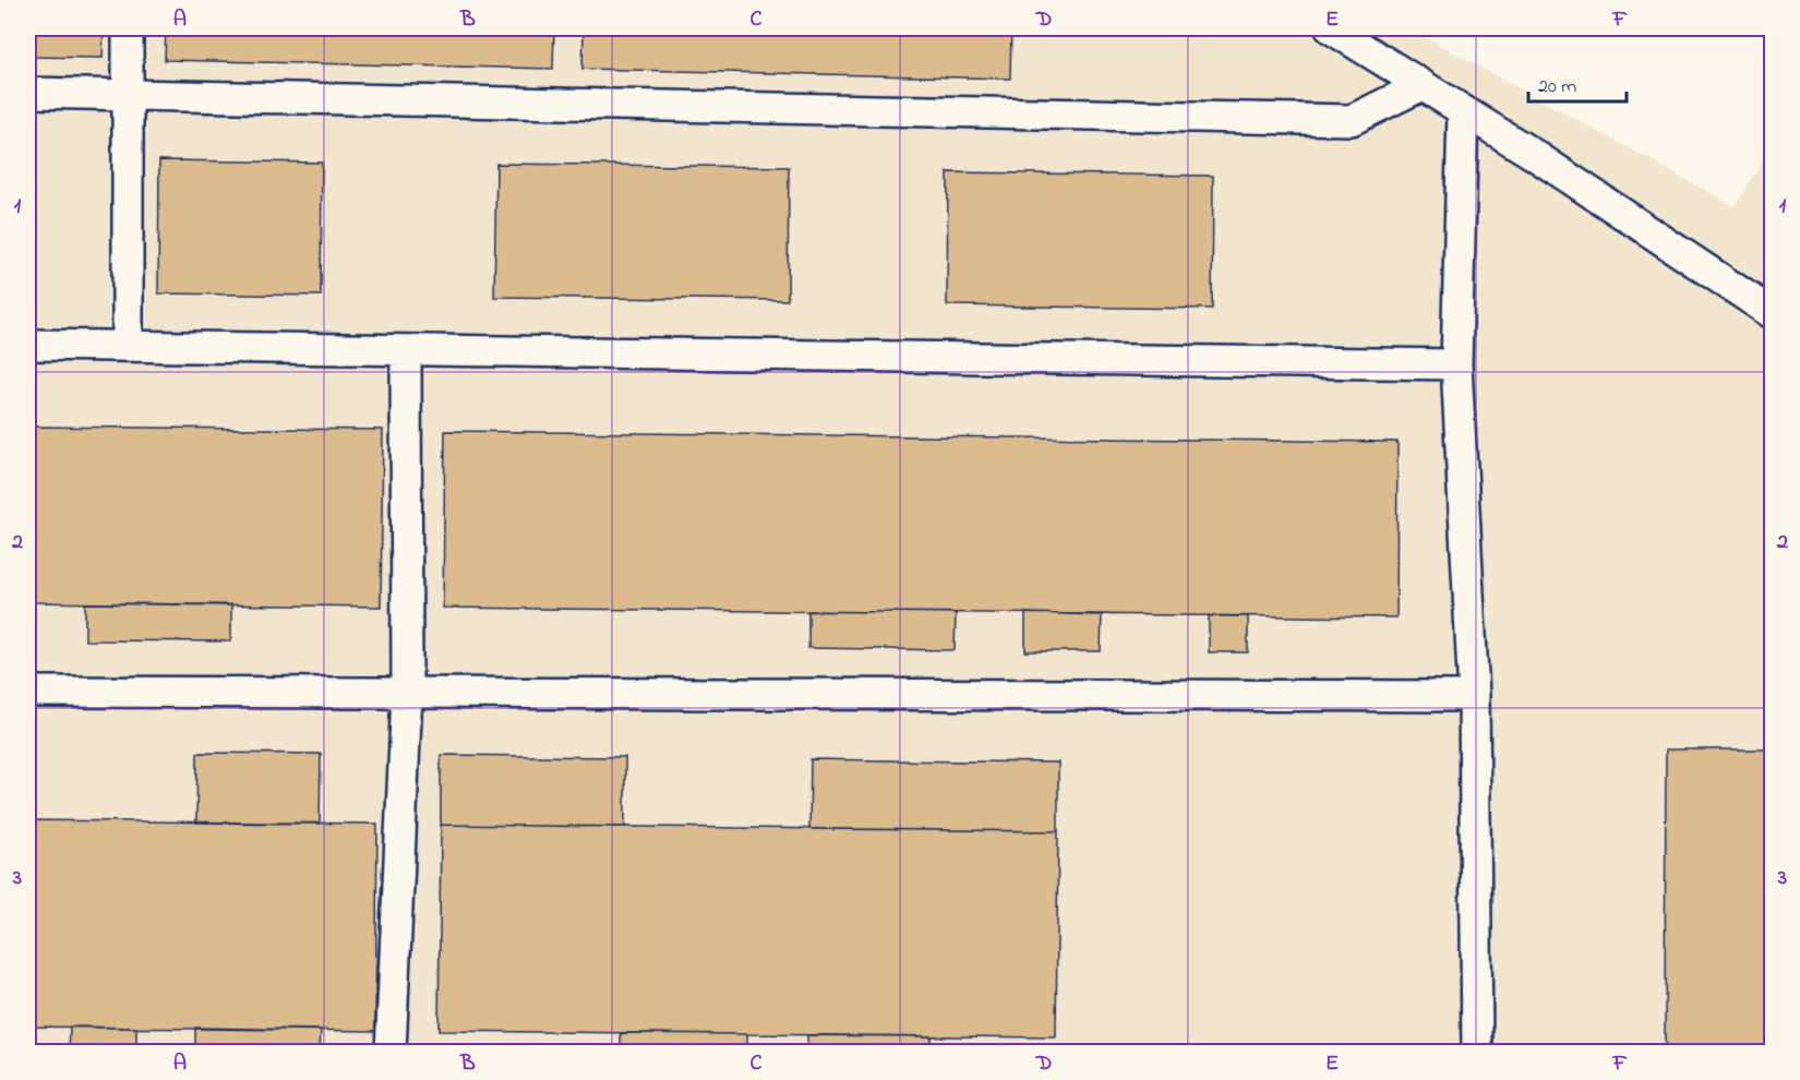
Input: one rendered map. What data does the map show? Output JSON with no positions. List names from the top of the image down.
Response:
{
  "scale_bar": "20 m",
  "grid": {
    "columns": [
      "A",
      "B",
      "C",
      "D",
      "E",
      "F"
    ],
    "rows": ["1", "2", "3"]
  }
}
